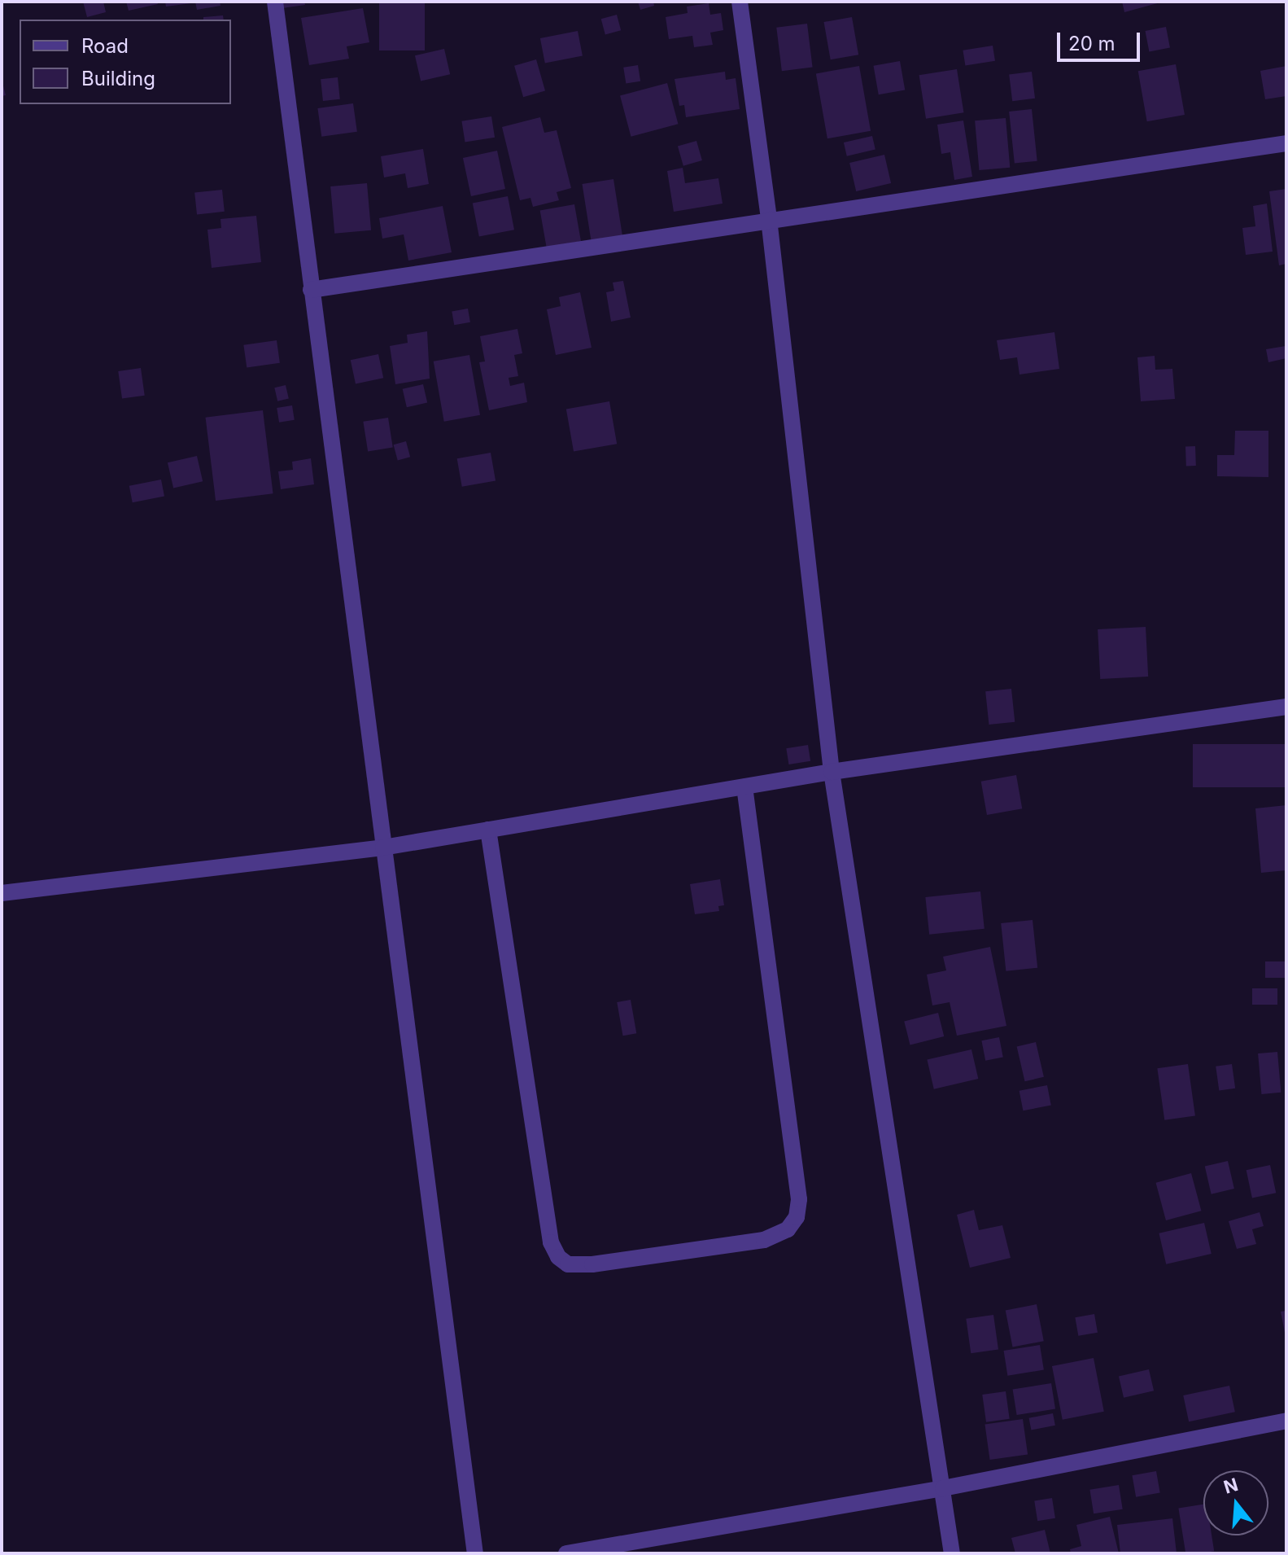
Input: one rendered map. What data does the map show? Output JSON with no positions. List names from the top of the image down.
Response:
{
  "legend": ["Road", "Building"],
  "scale_bar": "20 m",
  "north": "top"
}
